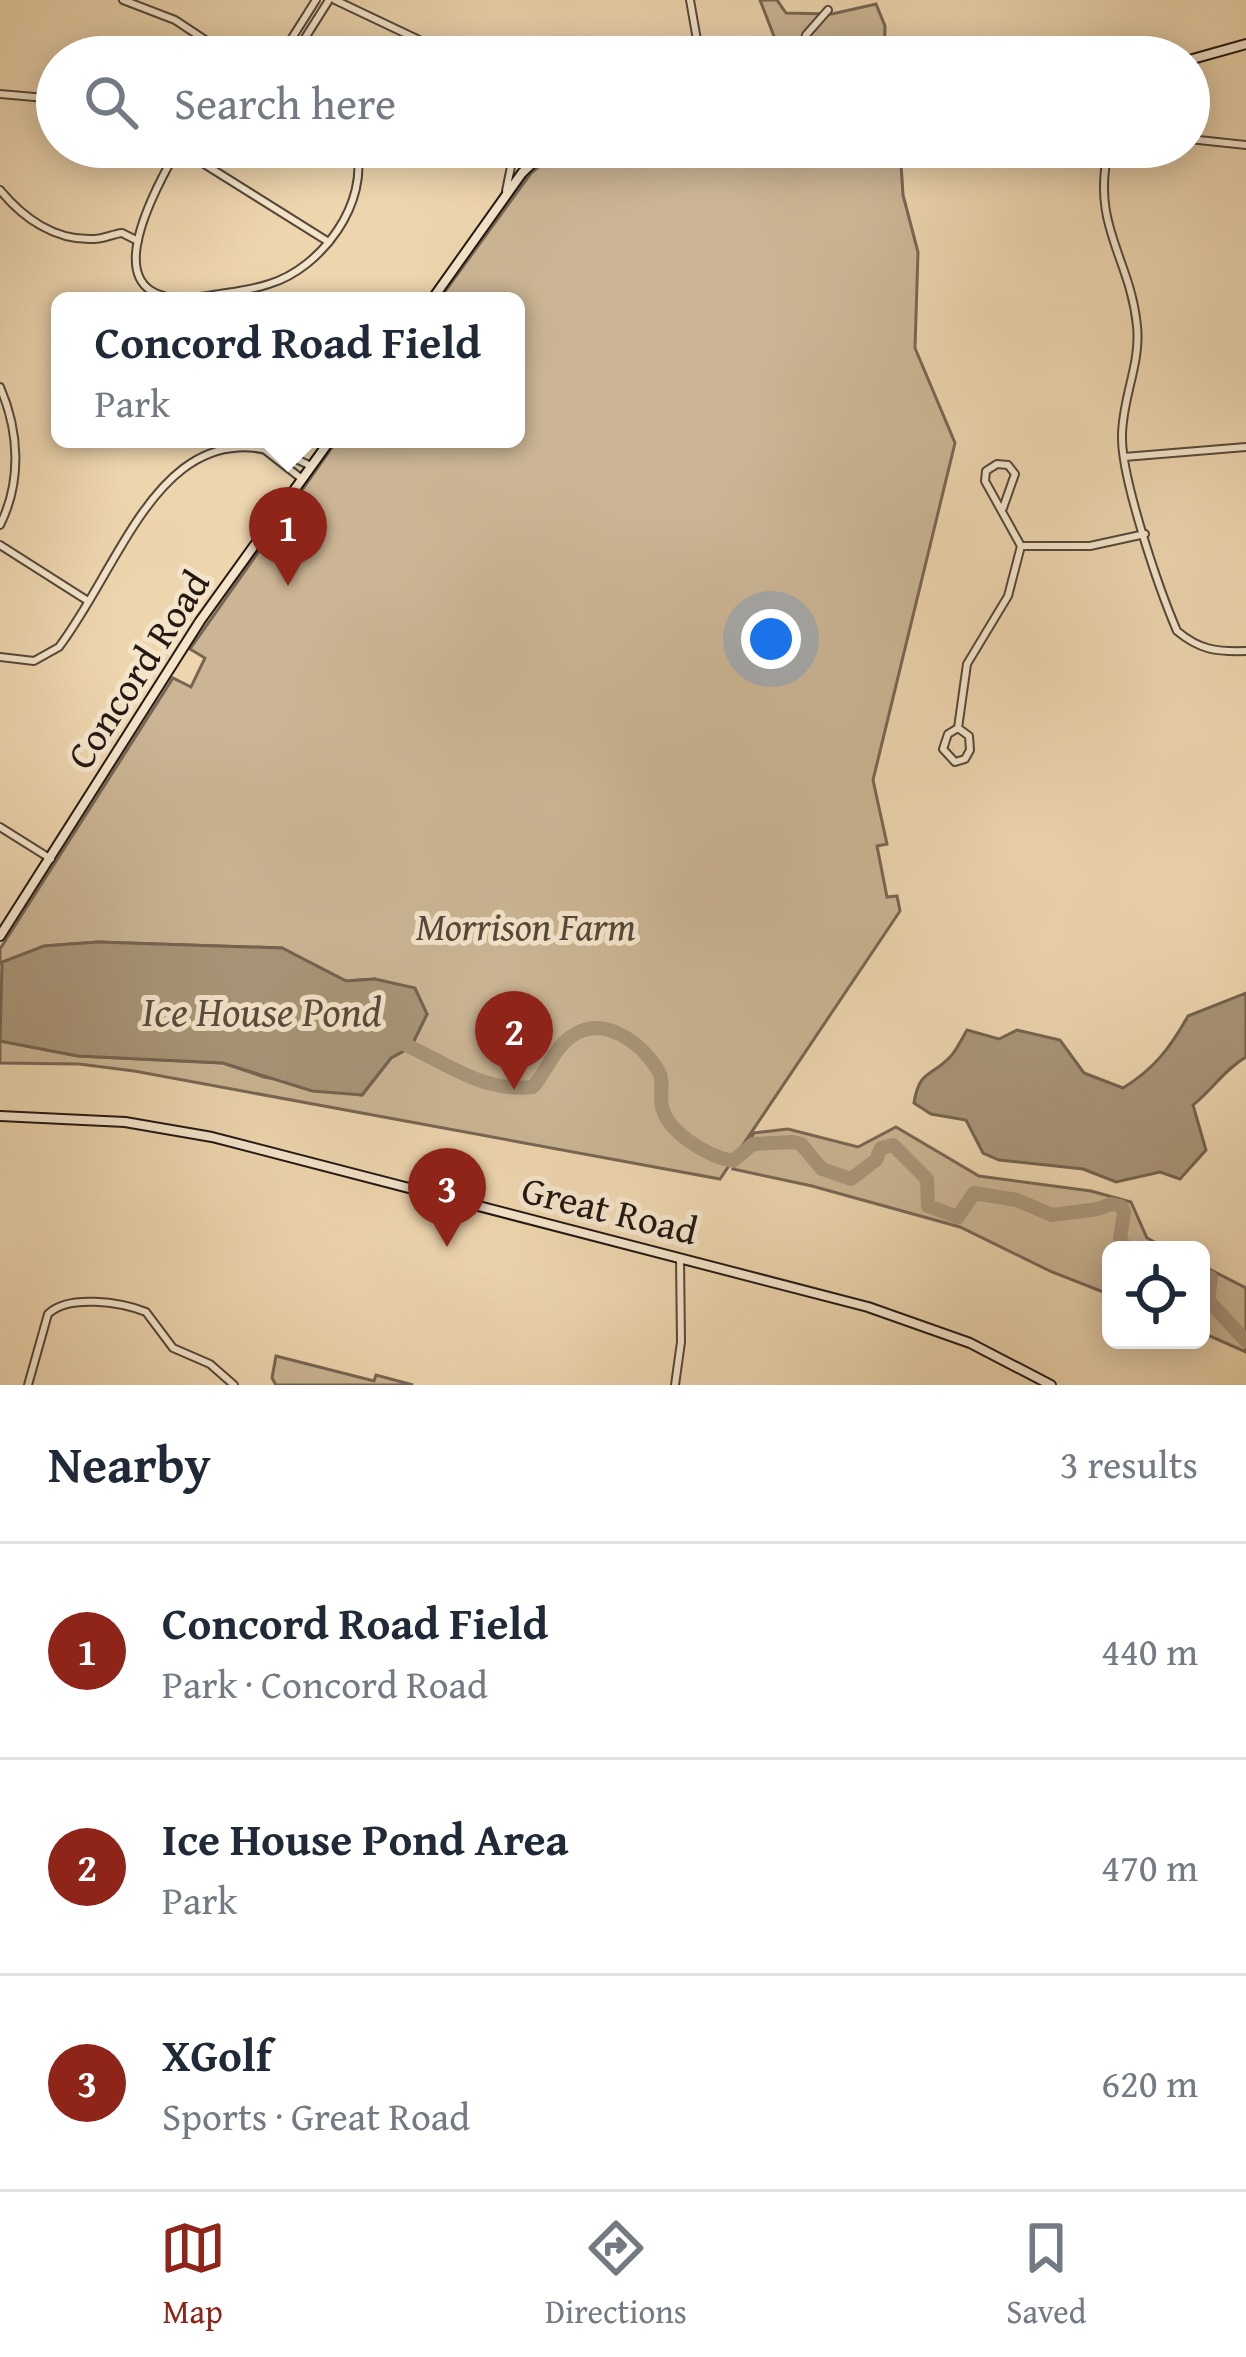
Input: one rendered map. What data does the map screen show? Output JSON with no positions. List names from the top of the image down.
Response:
{
  "streets": {
    "main road": ["Concord Road", "Great Road"]
  },
  "water": ["Ice House Pond"],
  "parks": ["Morrison Farm"],
  "page": {
    "search": "Search here",
    "popup": ["Concord Road Field", "Park"],
    "pins": ["1", "2", "3"],
    "heading": ["Nearby", "3 results"],
    "list": [
      {
        "mark": "1",
        "name": "Concord Road Field",
        "note": "Park · Concord Road",
        "value": "440 m"
      },
      {
        "mark": "2",
        "name": "Ice House Pond Area",
        "note": "Park",
        "value": "470 m"
      },
      {
        "mark": "3",
        "name": "XGolf",
        "note": "Sports · Great Road",
        "value": "620 m"
      }
    ],
    "nav": ["Map", "Directions", "Saved"]
  }
}
